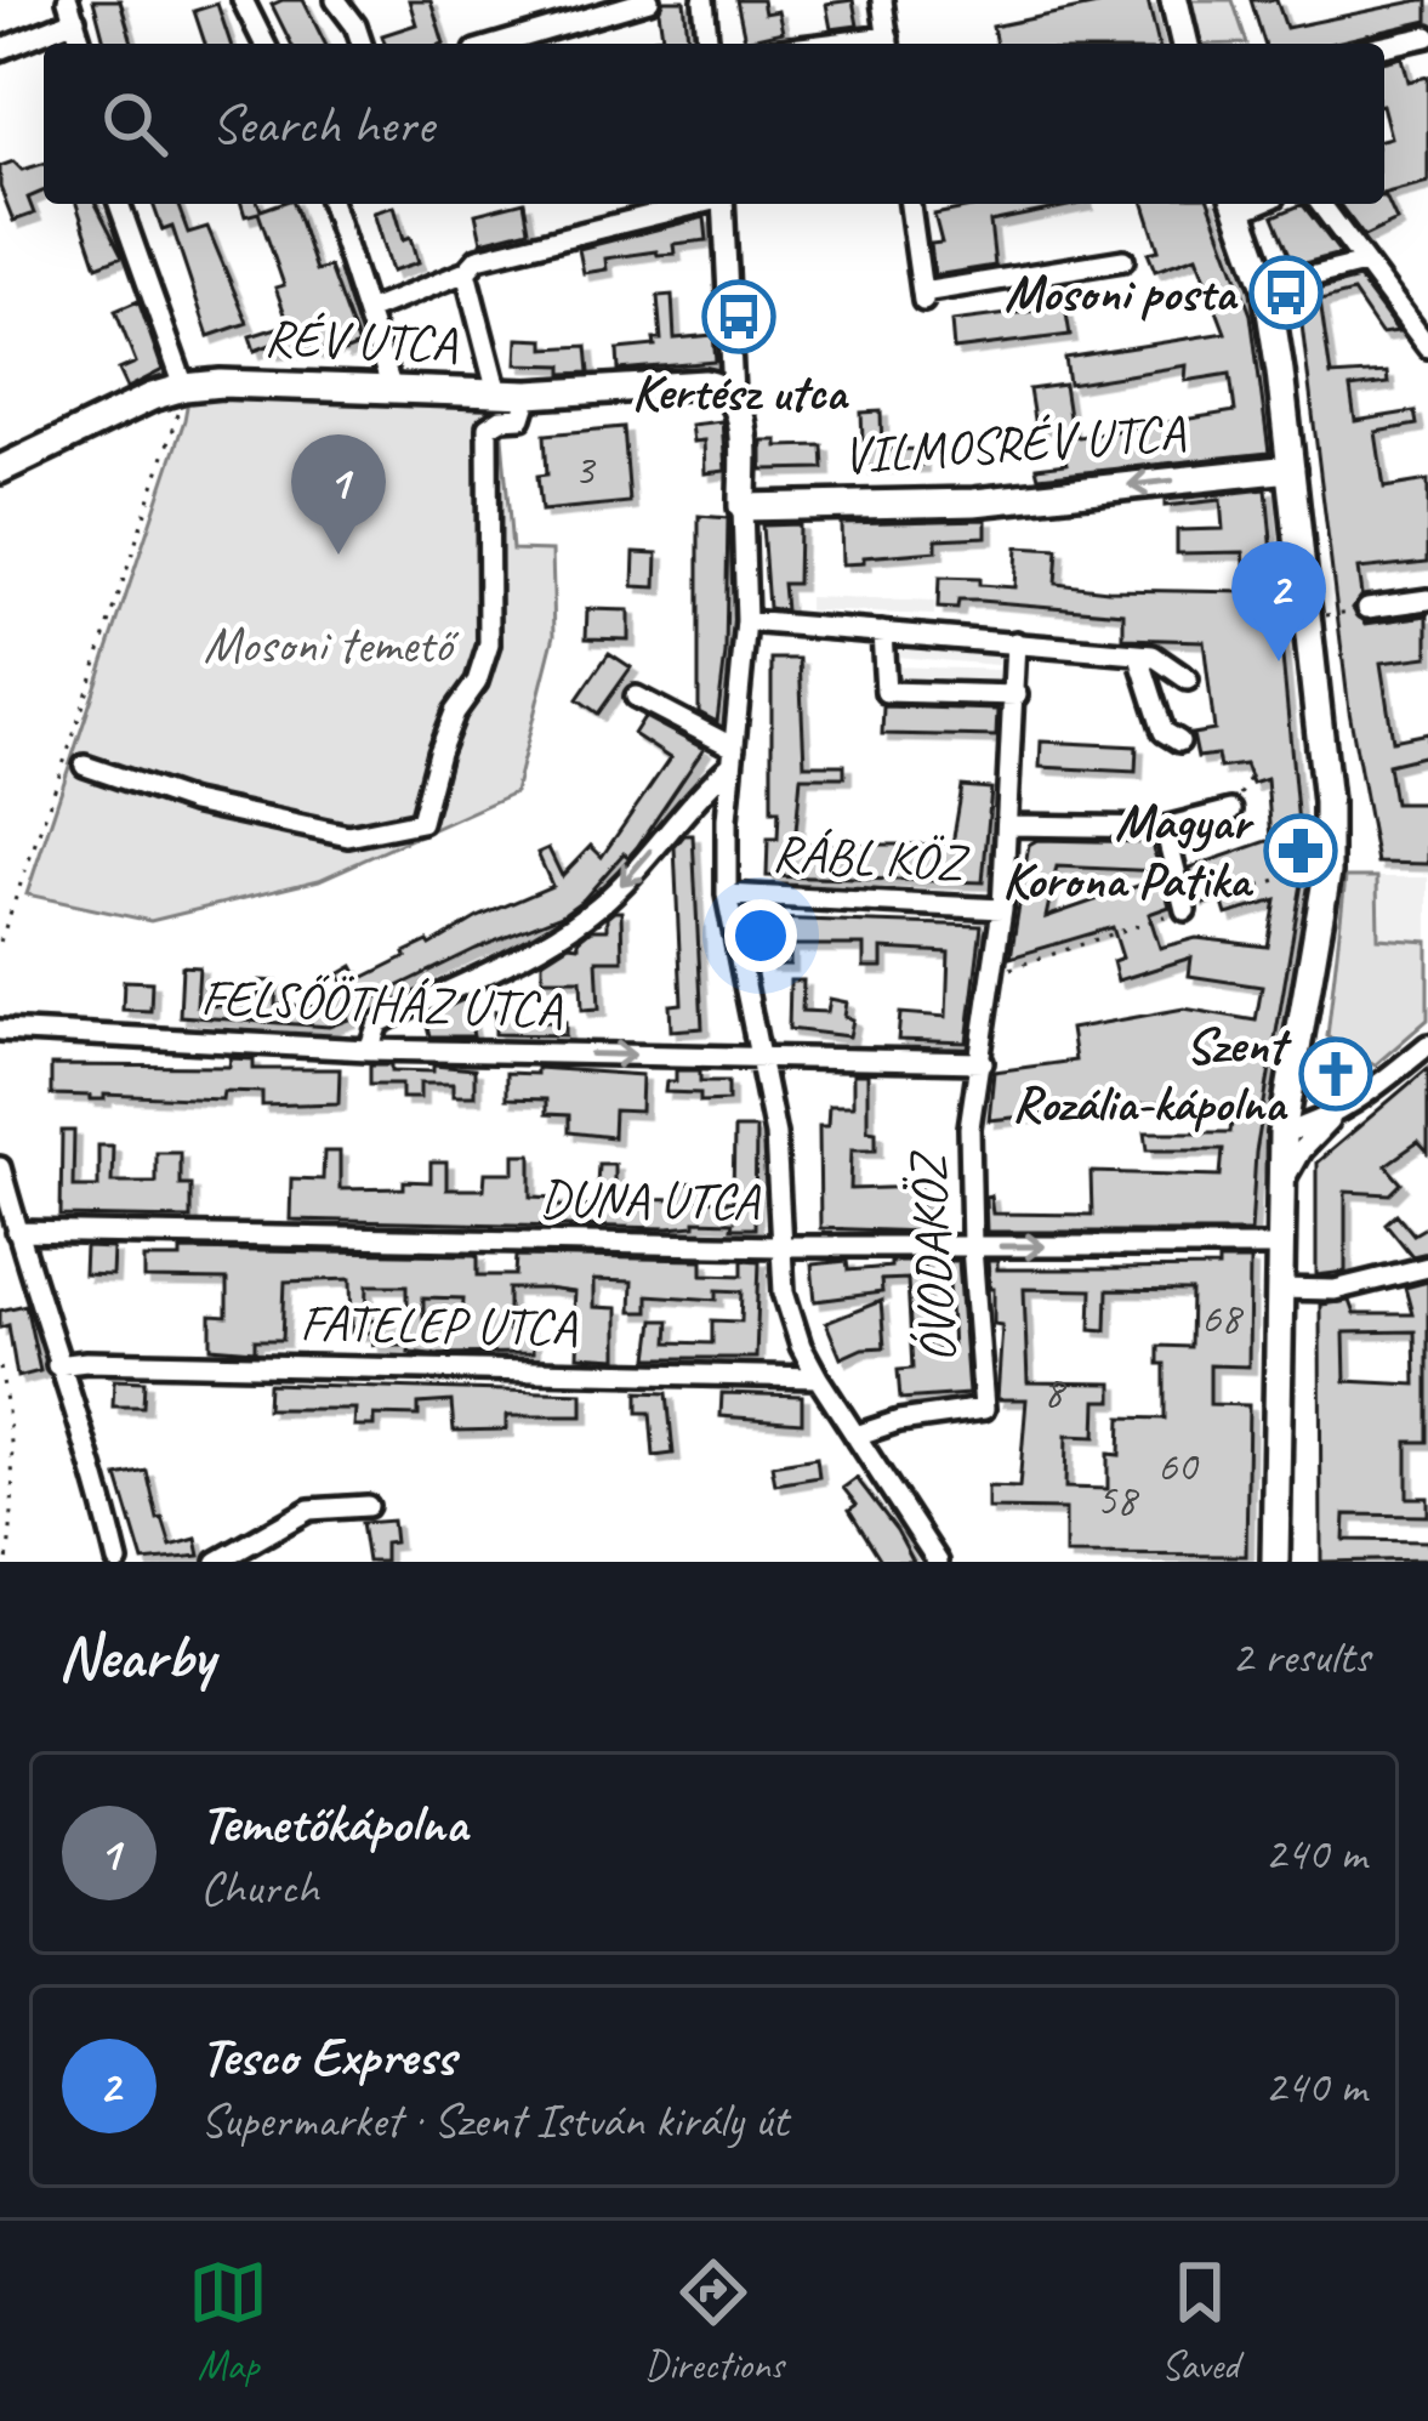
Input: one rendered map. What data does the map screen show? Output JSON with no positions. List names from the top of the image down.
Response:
{
  "streets": {
    "main road": ["RÉV UTCA", "VILMOSRÉV UTCA"],
    "street": [
      "RÁBL KÖZ",
      "FELSŐÖTHÁZ UTCA",
      "DUNA UTCA",
      "ÓVODAKÖZ",
      "FATELEP UTCA"
    ]
  },
  "crossings": [
    ["RÁBL KÖZ", "ÓVODAKÖZ"],
    ["FELSŐÖTHÁZ UTCA", "ÓVODAKÖZ"],
    ["DUNA UTCA", "ÓVODAKÖZ"]
  ],
  "one_way": ["VILMOSRÉV UTCA", "FELSŐÖTHÁZ UTCA"],
  "parks": ["Mosoni temető"],
  "places": {
    "bus stop": ["Mosoni posta", "Kertész utca"],
    "pharmacy": ["Magyar Korona Patika"],
    "church": ["Szent Rozália-kápolna"]
  },
  "house_numbers": [
    "3",
    "68",
    "8",
    "60",
    "58"
  ],
  "page": {
    "search": "Search here",
    "pins": ["1", "2"],
    "heading": ["Nearby", "2 results"],
    "list": [
      {
        "mark": "1",
        "name": "Temetőkápolna",
        "note": "Church",
        "value": "240 m"
      },
      {
        "mark": "2",
        "name": "Tesco Express",
        "note": "Supermarket · Szent István király út",
        "value": "240 m"
      }
    ],
    "nav": ["Map", "Directions", "Saved"]
  }
}
